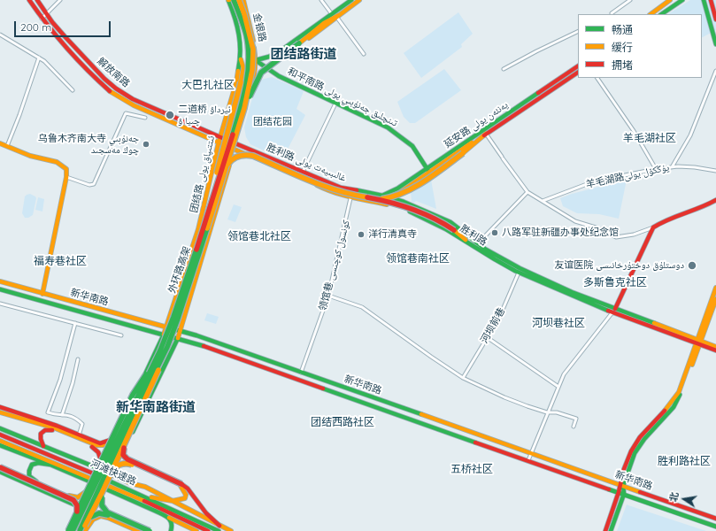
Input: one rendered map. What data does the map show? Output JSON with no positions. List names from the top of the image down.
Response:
{
  "streets": {
    "main road": [
      "金银路",
      "解放南路",
      "和平南路 تىنچلىق جەنۇبىي يولى",
      "延安路 يەنئەن يولى",
      "胜利路 غالىبىيەت يولى",
      "团结路 ئىتتىپاق يولى",
      "胜利路",
      "外环路高架",
      "新华南路",
      "河滩快速路"
    ],
    "street": ["羊毛湖路يۇڭكۆل يولى", "领馆巷 كونسول كوچىسى", "河坝前巷"]
  },
  "crossings": [
    ["金银路", "和平南路 تىنچلىق جەنۇبىي يولى"],
    ["金银路", "团结路 ئىتتىپاق يولى"],
    ["解放南路", "胜利路 غالىبىيەت يولى"],
    ["解放南路", "团结路 ئىتتىپاق يولى"],
    ["解放南路", "胜利路"],
    ["和平南路 تىنچلىق جەنۇبىي يولى", "延安路 يەنئەن يولى"],
    ["延安路 يەنئەن يولى", "胜利路 غالىبىيەت يولى"],
    ["胜利路 غالىبىيەت يولى", "团结路 ئىتتىپاق يولى"],
    ["胜利路 غالىبىيەت يولى", "胜利路"],
    ["团结路 ئىتتىپاق يولى", "胜利路"],
    ["团结路 ئىتتىپاق يولى", "新华南路"],
    ["胜利路", "领馆巷 كونسول كوچىسى"],
    ["胜利路", "河坝前巷"],
    ["领馆巷 كونسول كوچىسى", "新华南路"]
  ],
  "districts": [
    "团结路街道",
    "大巴扎社区",
    "羊毛湖社区",
    "领馆巷北社区",
    "领馆巷南社区",
    "福寿巷社区",
    "多斯鲁克社区",
    "河坝巷社区",
    "新华南路街道",
    "团结西路社区",
    "胜利路社区",
    "五桥社区"
  ],
  "parks": ["团结花园"],
  "places": [
    "二道桥 ئيرداۋ چىيا ۋ",
    "乌鲁木齐南大寺 جەنۇبىي چوڭ مەسجىد",
    "八路军驻新疆办事处纪念馆",
    "洋行清真寺",
    "友谊医院 دوستلۇق دوختۇرخانىسى"
  ],
  "legend": ["畅通", "缓行", "拥堵"],
  "scale_bar": "200 m",
  "north": "left"
}
